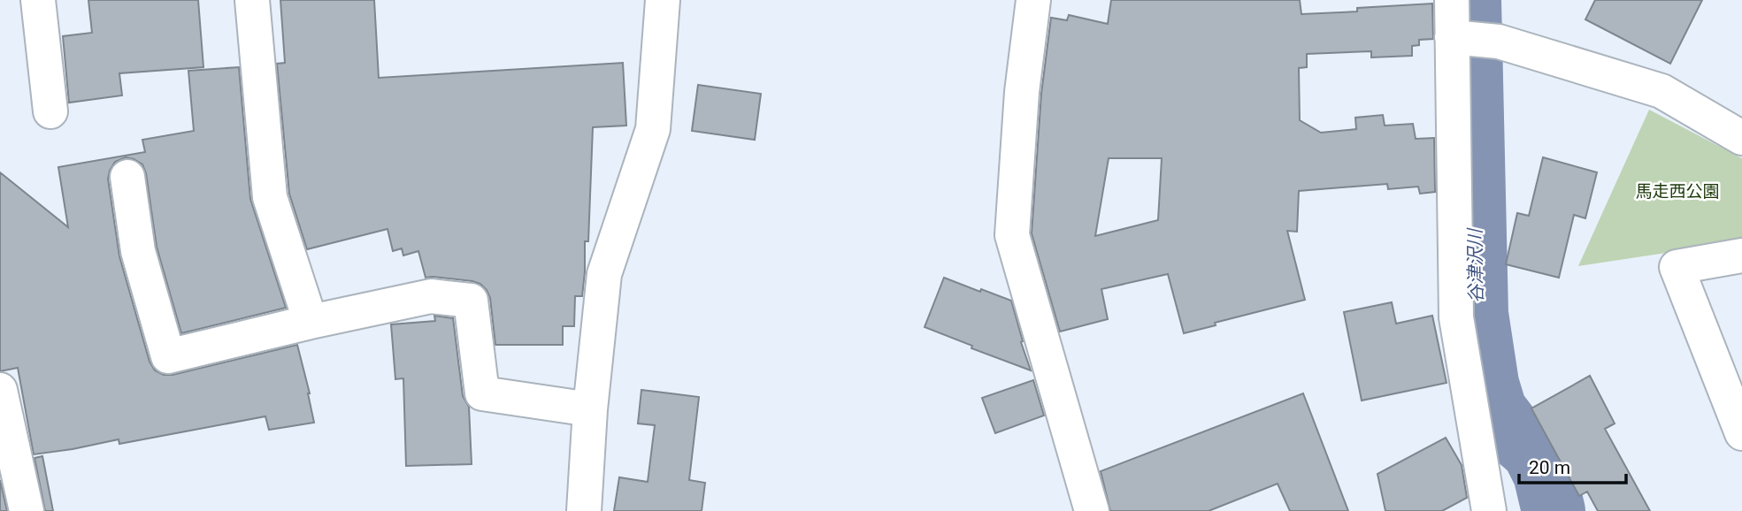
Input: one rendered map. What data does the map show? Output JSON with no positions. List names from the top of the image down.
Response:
{
  "water": ["谷津沢川"],
  "parks": ["馬走西公園"],
  "scale_bar": "20 m"
}
